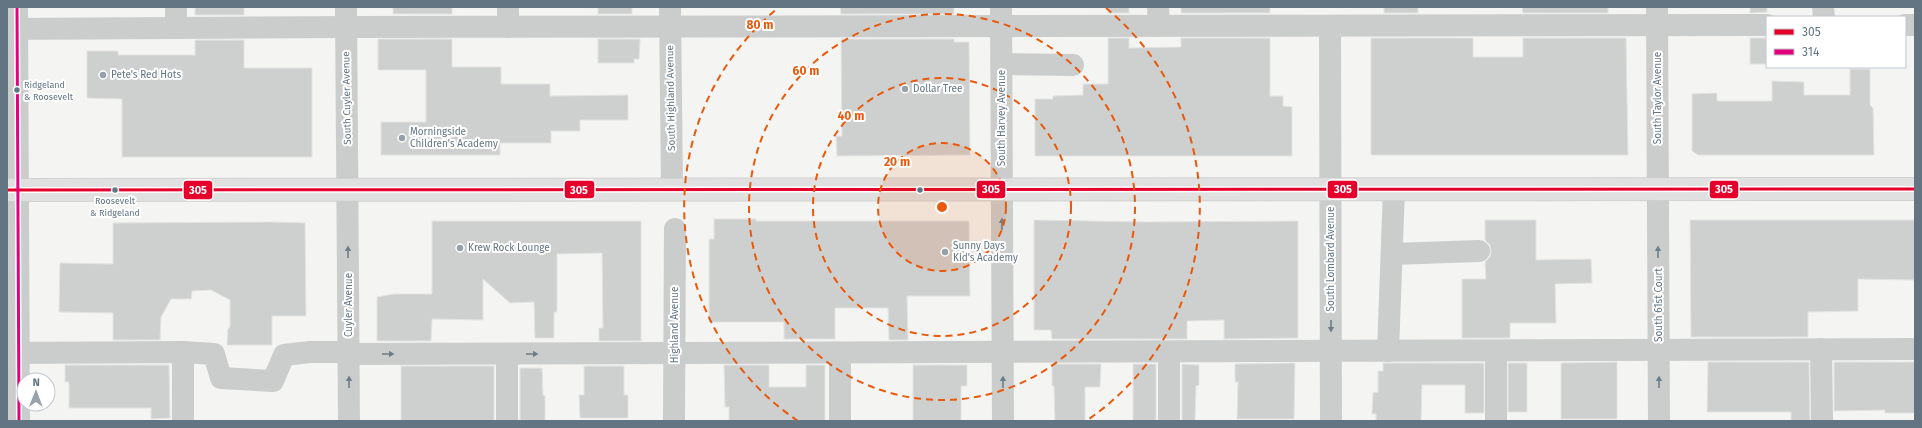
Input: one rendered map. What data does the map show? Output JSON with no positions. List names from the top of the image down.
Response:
{
  "streets": {
    "street": [
      "South Cuyler Avenue",
      "South Highland Avenue",
      "South Taylor Avenue",
      "South Harvey Avenue",
      "South Lombard Avenue",
      "Cuyler Avenue",
      "South 61st Court",
      "Highland Avenue"
    ]
  },
  "crossings": [
    ["South Cuyler Avenue", "Cuyler Avenue"],
    ["South Taylor Avenue", "South 61st Court"]
  ],
  "places": [
    "Pete's Red Hots",
    "Dollar Tree",
    "Ridgeland & Roosevelt",
    "Morningside Children's Academy",
    "Roosevelt & Ridgeland",
    "Krew Rock Lounge",
    "Sunny Days Kid's Academy"
  ],
  "lines": ["transit line 314", "transit line 305"],
  "legend": ["305", "314"],
  "north": "top",
  "rings": [
    "80 m",
    "60 m",
    "40 m",
    "20 m"
  ]
}
